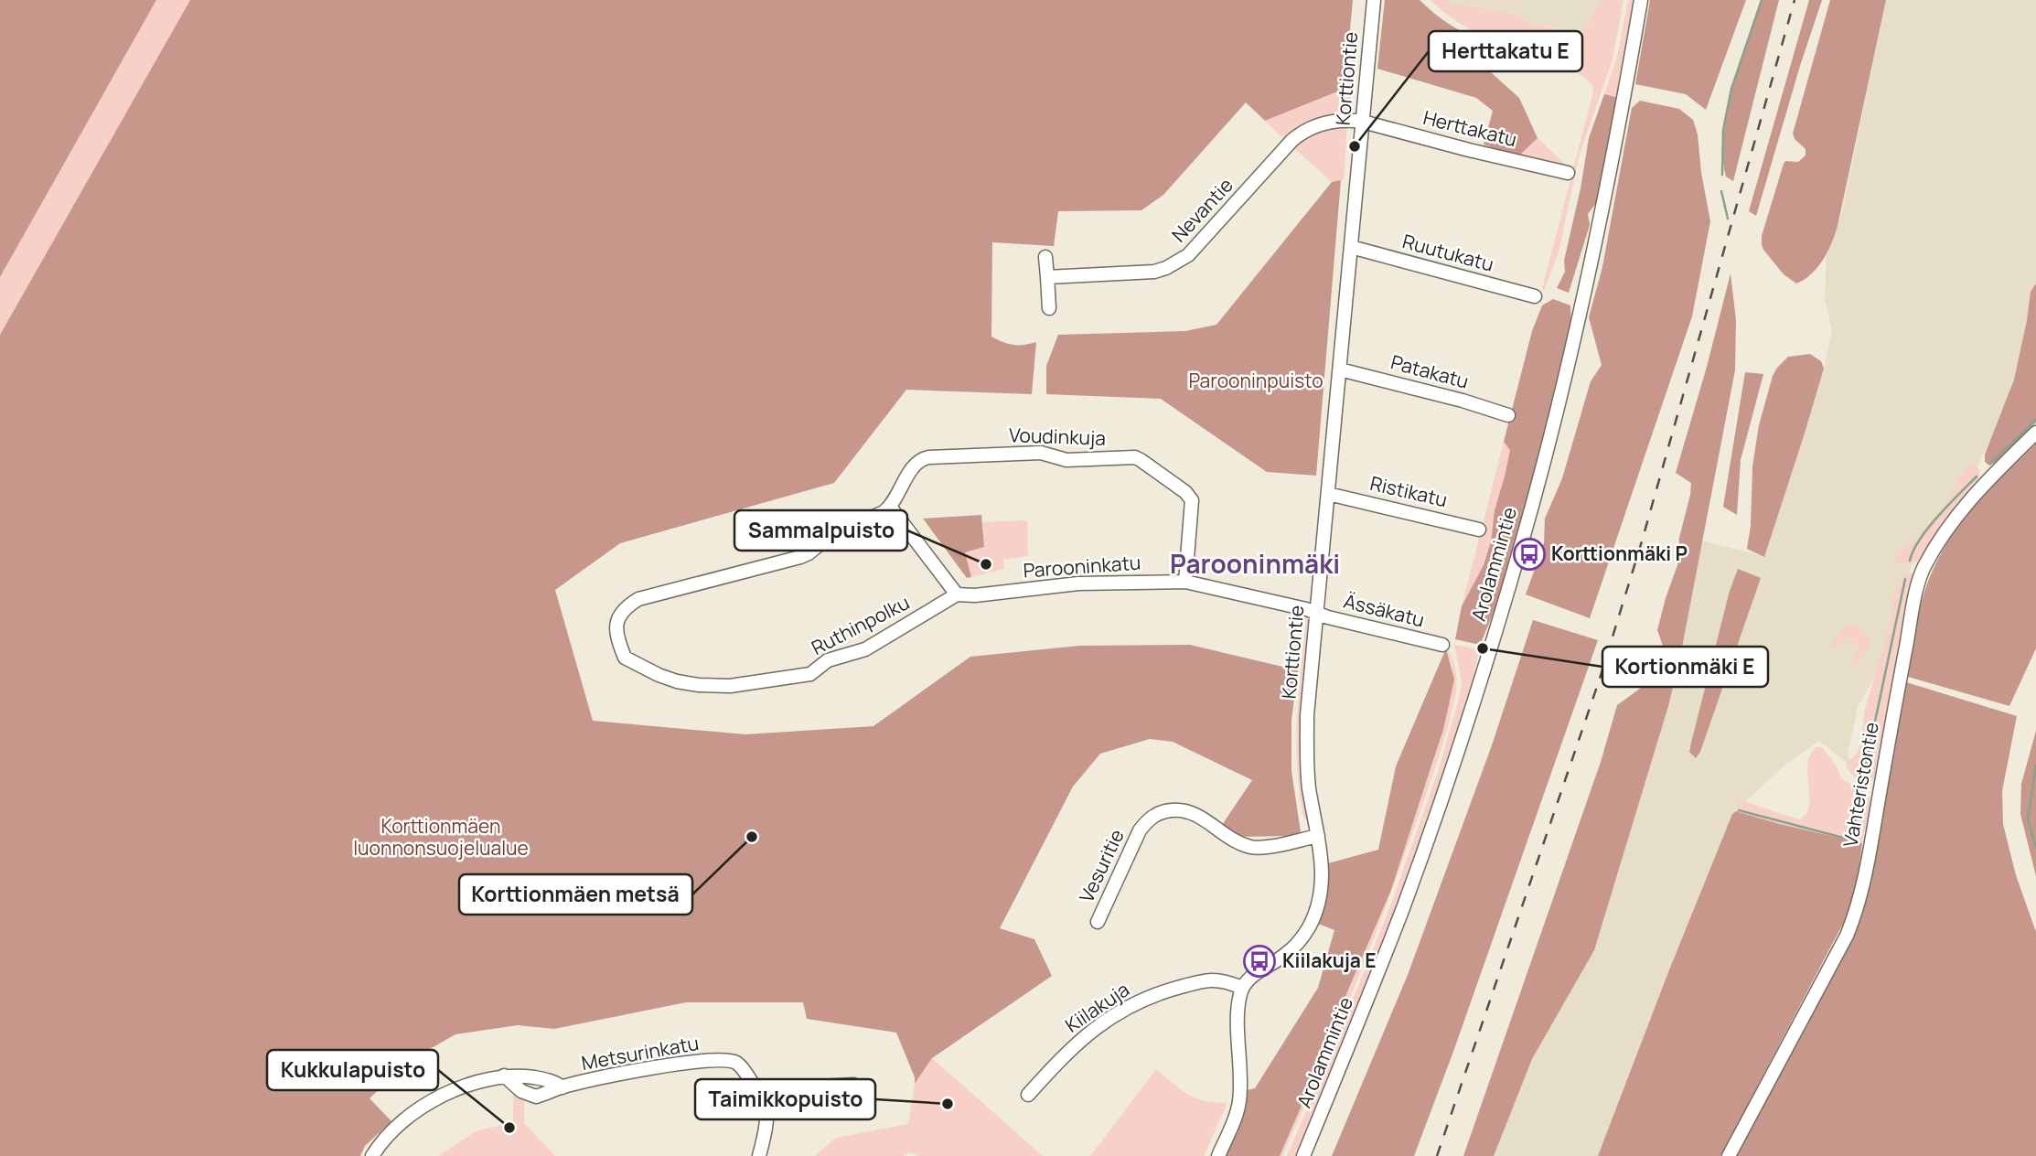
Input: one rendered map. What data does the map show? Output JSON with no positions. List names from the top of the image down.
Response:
{
  "streets": {
    "street": [
      "Korttiontie",
      "Herttakatu",
      "Nevantie",
      "Ruutukatu",
      "Patakatu",
      "Voudinkuja",
      "Ristikatu",
      "Arolammintie",
      "Parooninkatu",
      "Ässäkatu",
      "Ruthinpolku",
      "Vahteristontie",
      "Vesuritie",
      "Kiilakuja",
      "Metsurinkatu"
    ]
  },
  "crossings": [
    ["Korttiontie", "Herttakatu"],
    ["Korttiontie", "Nevantie"],
    ["Korttiontie", "Ruutukatu"],
    ["Korttiontie", "Patakatu"],
    ["Korttiontie", "Ristikatu"],
    ["Korttiontie", "Parooninkatu"],
    ["Korttiontie", "Ässäkatu"],
    ["Korttiontie", "Vesuritie"],
    ["Korttiontie", "Kiilakuja"],
    ["Herttakatu", "Nevantie"],
    ["Voudinkuja", "Parooninkatu"],
    ["Voudinkuja", "Ruthinpolku"],
    ["Parooninkatu", "Ässäkatu"],
    ["Parooninkatu", "Ruthinpolku"]
  ],
  "districts": ["Parooninmäki"],
  "parks": ["Parooninpuisto", "Korttionmäen luonnonsuojelualue"],
  "places": {
    "other": [
      "Herttakatu E",
      "Sammalpuisto",
      "Kortionmäki E",
      "Korttionmäen metsä",
      "Taimikkopuisto",
      "Kukkulapuisto"
    ],
    "bus stop": ["Korttionmäki P", "Kiilakuja E"]
  }
}
